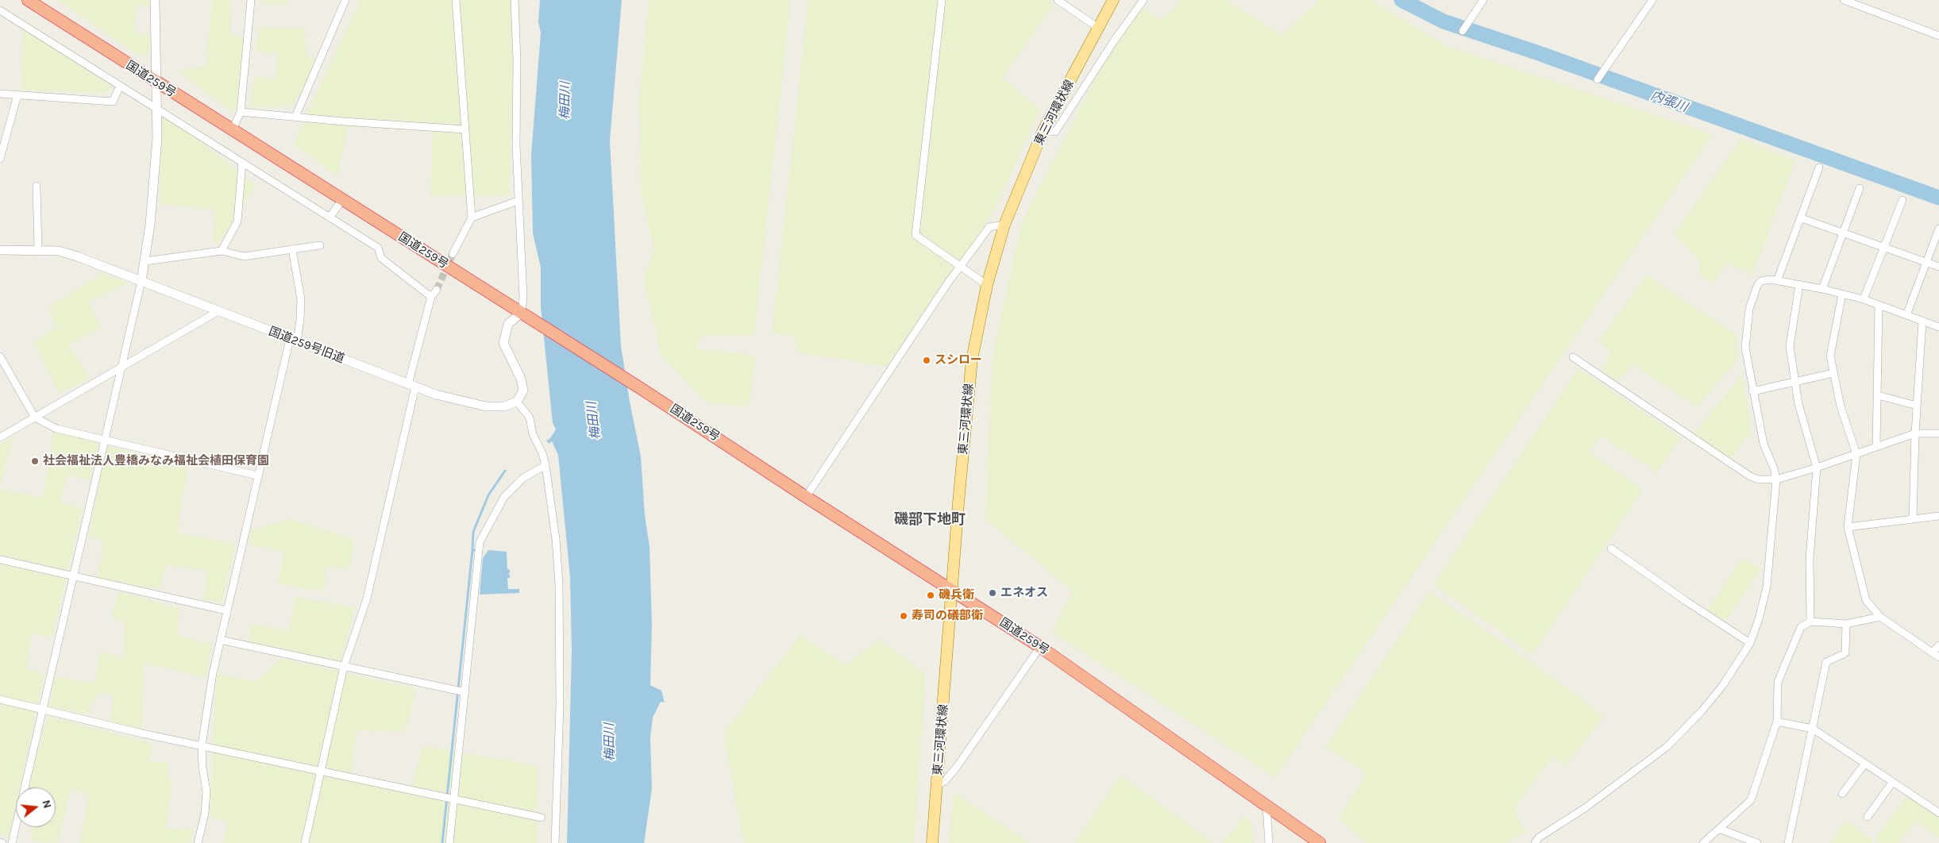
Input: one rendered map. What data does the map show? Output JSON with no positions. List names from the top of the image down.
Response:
{
  "streets": {
    "highway": ["国道259号"],
    "main road": ["東三河環状線"],
    "street": ["国道259号旧道"]
  },
  "crossings": [
    ["国道259号", "東三河環状線"]
  ],
  "districts": ["磯部下地町"],
  "water": ["梅田川", "内張川"],
  "places": [
    "スシロー",
    "社会福祉法人豊橋みなみ福祉会植田保育園",
    "エネオス",
    "磯兵衛",
    "寿司の礒部衛"
  ],
  "north": "right"
}
